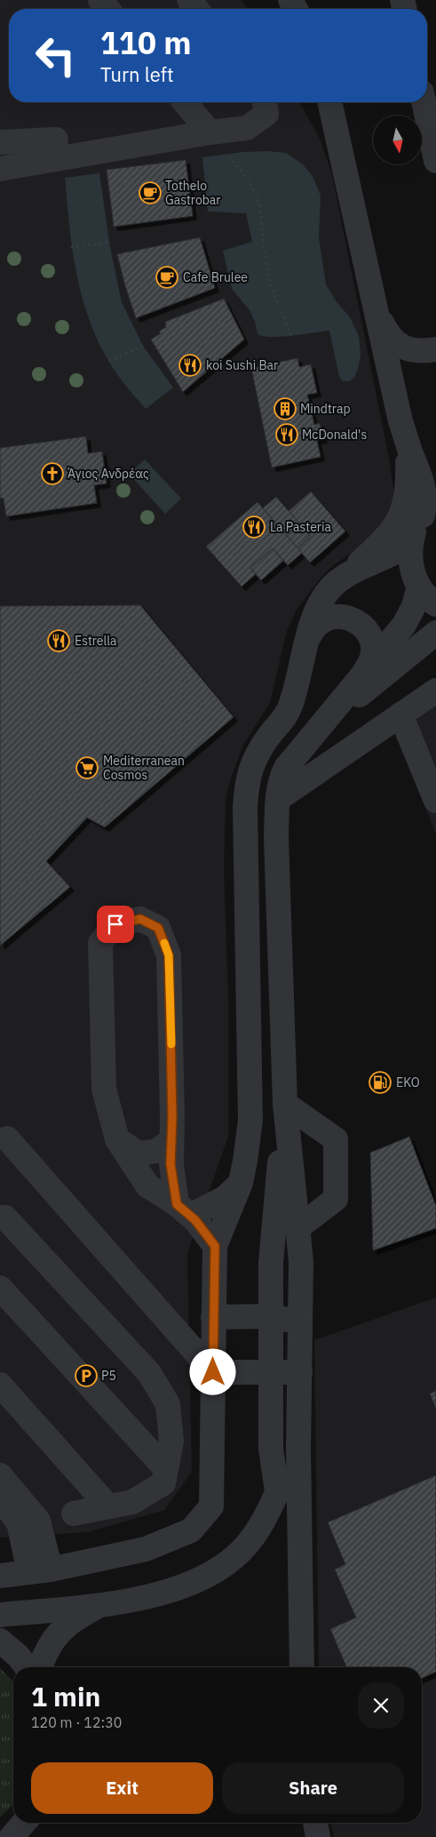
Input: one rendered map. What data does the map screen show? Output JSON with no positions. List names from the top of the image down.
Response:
{
  "places": {
    "cafe": ["Tothelo Gastrobar", "Cafe Brulee"],
    "restaurant": [
      "koi Sushi Bar",
      "McDonald's",
      "La Pasteria",
      "Estrella"
    ],
    "building": ["Mindtrap"],
    "church": ["Άγιος Ανδρέας"],
    "supermarket": ["Mediterranean Cosmos"],
    "fuel station": ["EKO"],
    "parking": ["P5"]
  },
  "north": "bottom",
  "page": {
    "turn": ["110 m", "Turn left"],
    "heading": ["1 min", "120 m · 12:30"],
    "buttons": ["Exit", "Share"]
  }
}
